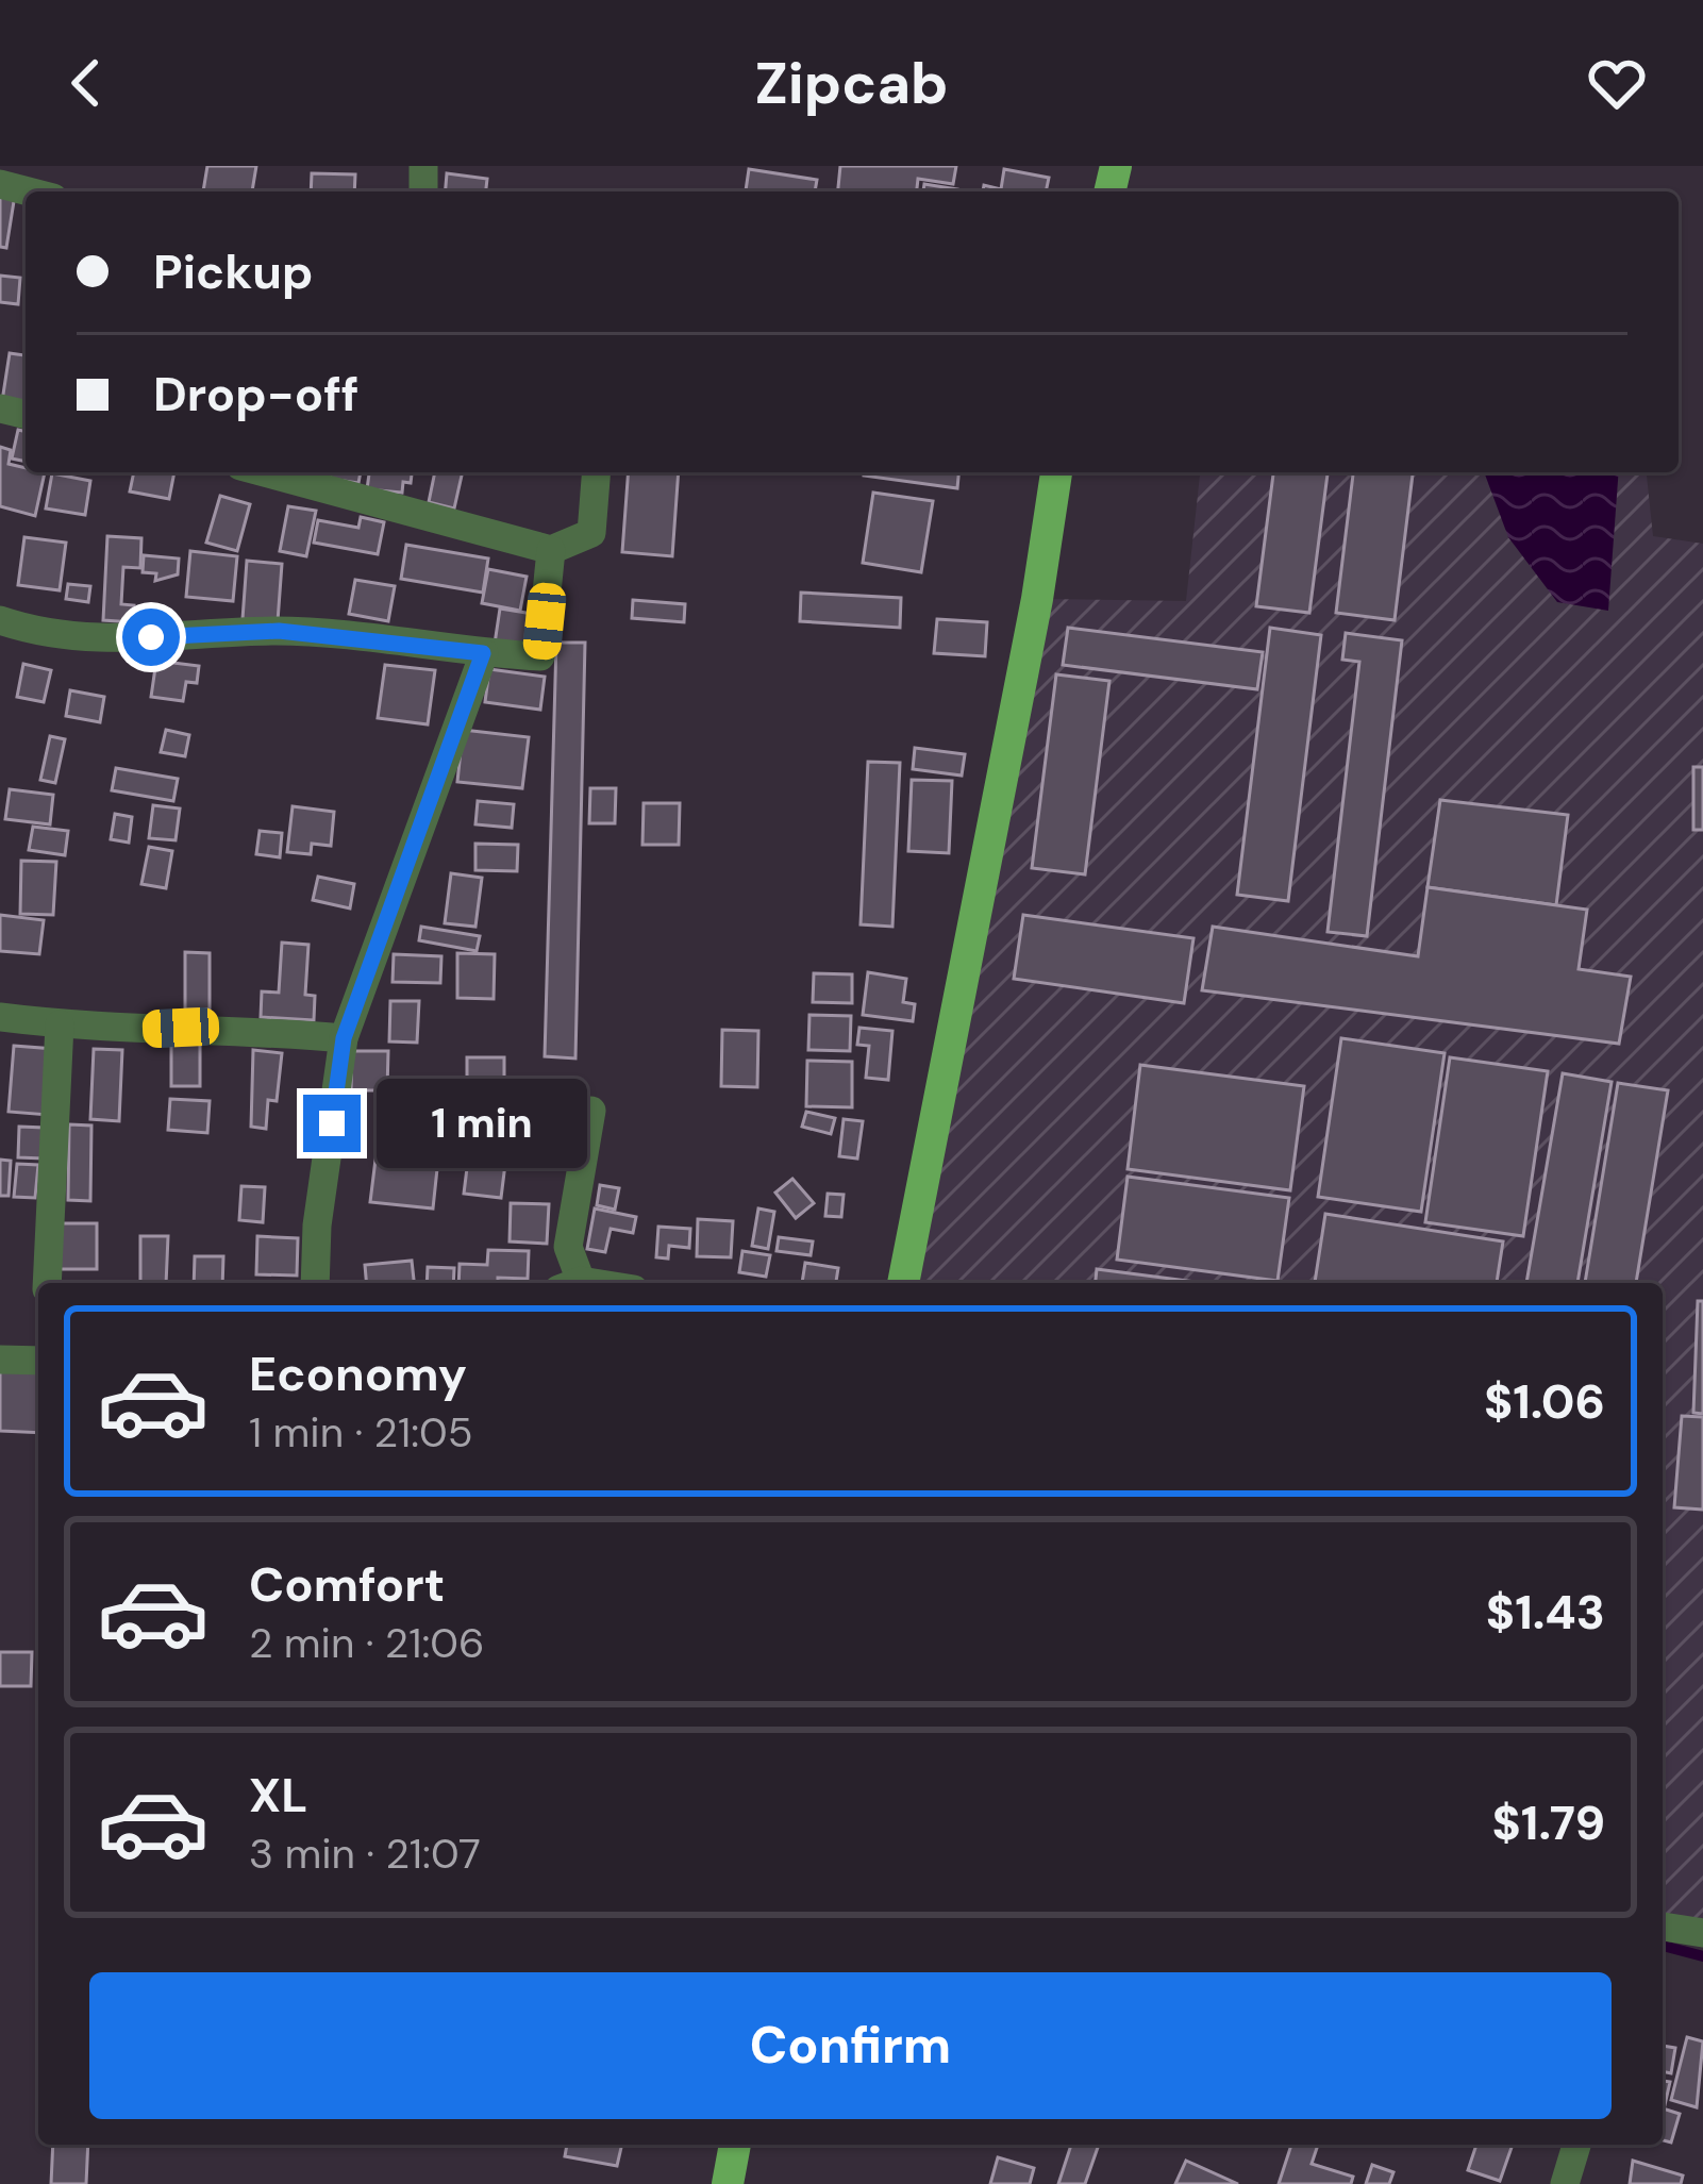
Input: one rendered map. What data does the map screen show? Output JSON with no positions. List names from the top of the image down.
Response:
{
  "page": {
    "header": "Zipcab",
    "banner": ["Pickup", "Drop-off"],
    "bubble": "1 min",
    "list": [
      {
        "name": "Economy",
        "note": "1 min · 21:05",
        "value": "$1.06"
      },
      {
        "name": "Comfort",
        "note": "2 min · 21:06",
        "value": "$1.43"
      },
      {
        "name": "XL",
        "note": "3 min · 21:07",
        "value": "$1.79"
      }
    ],
    "buttons": "Confirm"
  }
}
